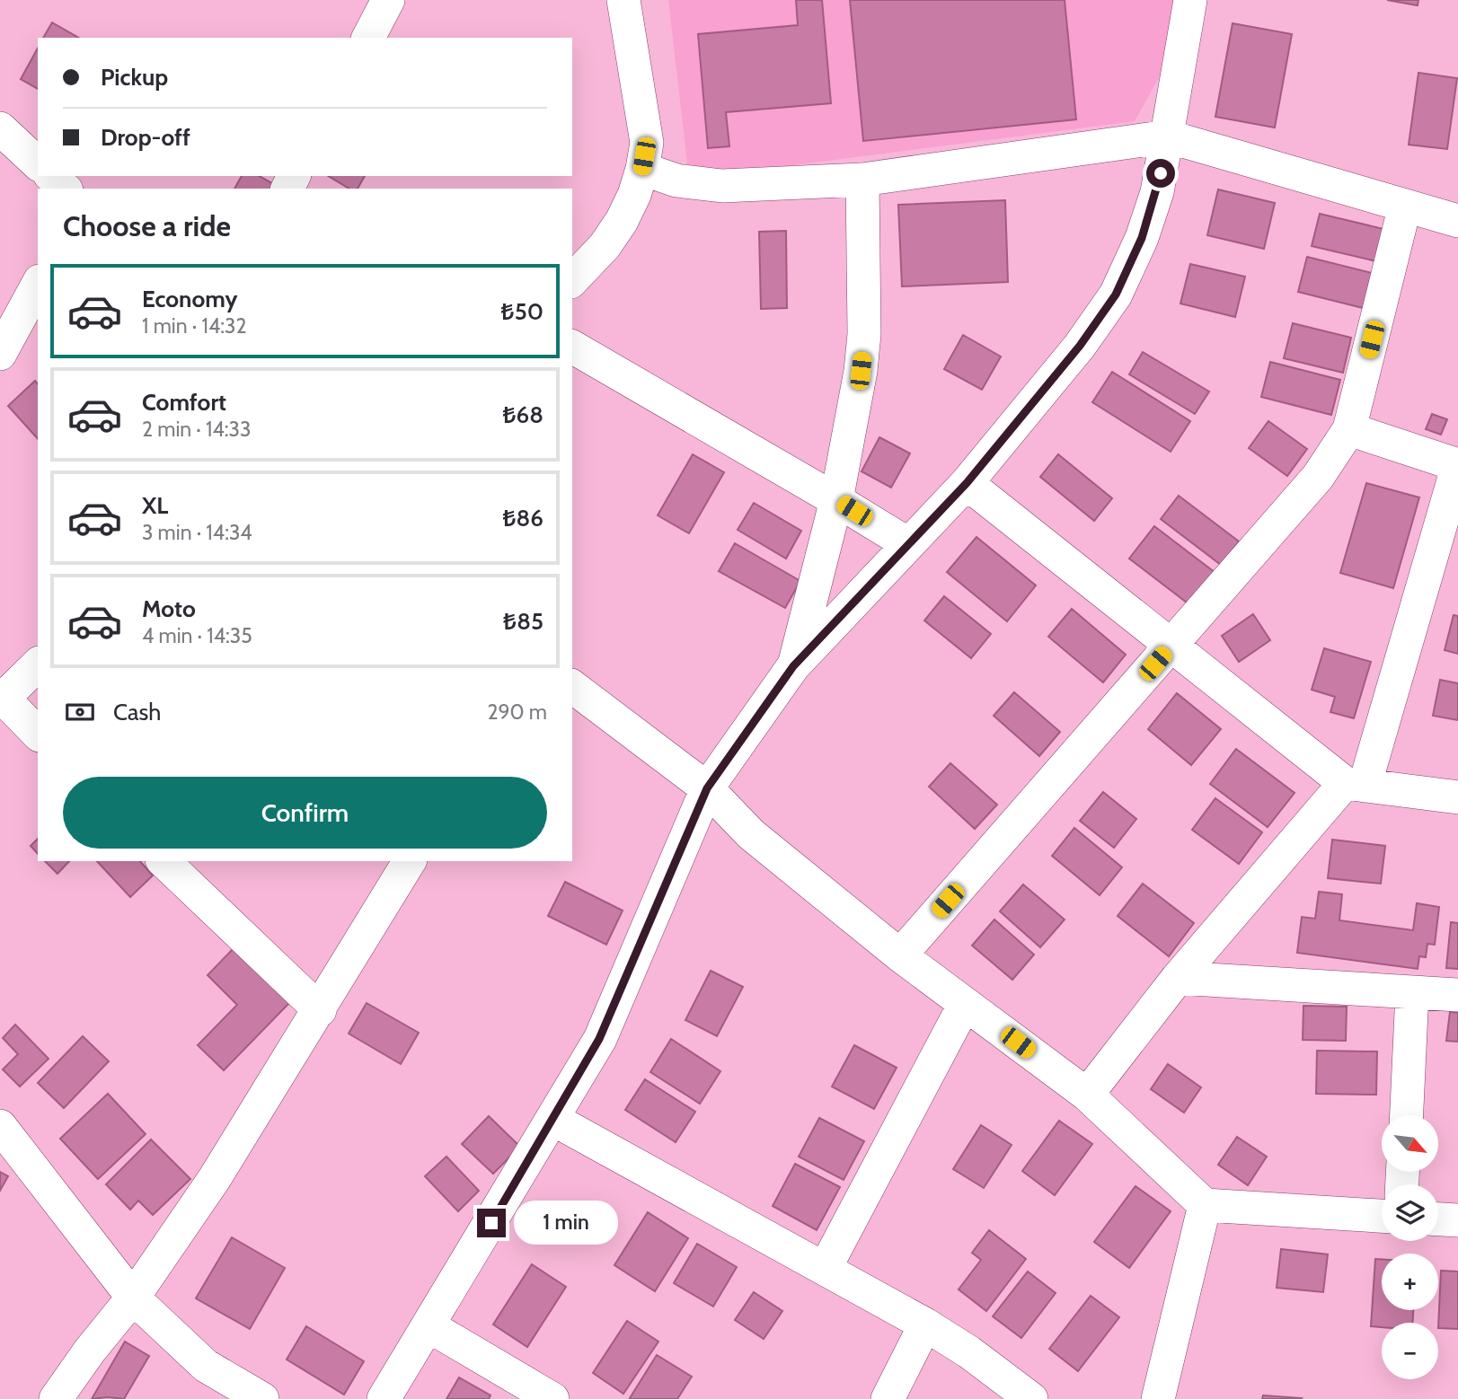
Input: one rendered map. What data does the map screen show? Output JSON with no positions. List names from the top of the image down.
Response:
{
  "north": "bottom right",
  "page": {
    "banner": ["Pickup", "Drop-off"],
    "heading": "Choose a ride",
    "list": [
      {
        "name": "Economy",
        "note": "1 min · 14:32",
        "value": "₺50"
      },
      {
        "name": "Comfort",
        "note": "2 min · 14:33",
        "value": "₺68"
      },
      {
        "name": "XL",
        "note": "3 min · 14:34",
        "value": "₺86"
      },
      {
        "name": "Moto",
        "note": "4 min · 14:35",
        "value": "₺85"
      }
    ],
    "pay": ["Cash", "290 m"],
    "buttons": "Confirm",
    "map_buttons": ["+", "−"],
    "bubble": "1 min"
  }
}
